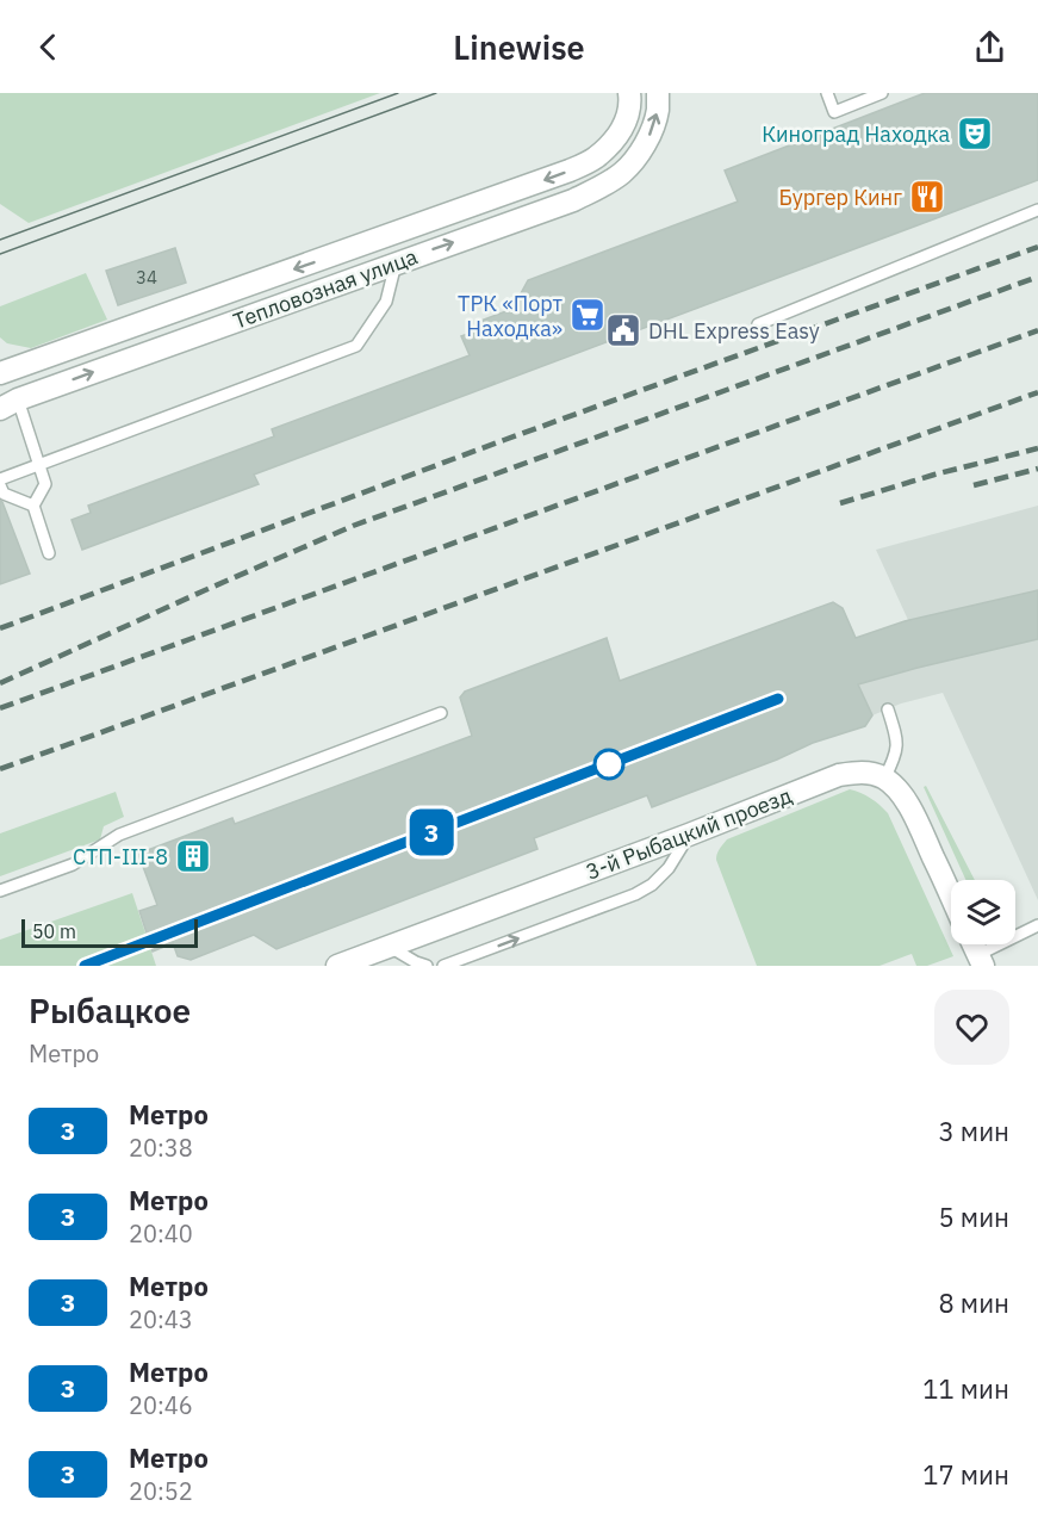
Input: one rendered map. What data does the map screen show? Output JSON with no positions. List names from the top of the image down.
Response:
{
  "streets": {
    "street": ["Тепловозная улица", "3-й Рыбацкий проезд"]
  },
  "places": {
    "theatre": ["Киноград Находка"],
    "restaurant": ["Бургер Кинг"],
    "supermarket": ["ТРК «Порт Находка»"],
    "public building": ["DHL Express Easy"],
    "building": ["СТП-III-8"]
  },
  "lines": ["metro line 3"],
  "house_numbers": ["34"],
  "scale_bar": "50 m",
  "page": {
    "header": "Linewise",
    "on_map": "3",
    "scale": "50 m",
    "heading": ["Рыбацкое", "Метро"],
    "list": [
      {
        "mark": "3",
        "name": "Метро",
        "note": "20:38",
        "value": "3 мин"
      },
      {
        "mark": "3",
        "name": "Метро",
        "note": "20:40",
        "value": "5 мин"
      },
      {
        "mark": "3",
        "name": "Метро",
        "note": "20:43",
        "value": "8 мин"
      },
      {
        "mark": "3",
        "name": "Метро",
        "note": "20:46",
        "value": "11 мин"
      },
      {
        "mark": "3",
        "name": "Метро",
        "note": "20:52",
        "value": "17 мин"
      }
    ]
  }
}
